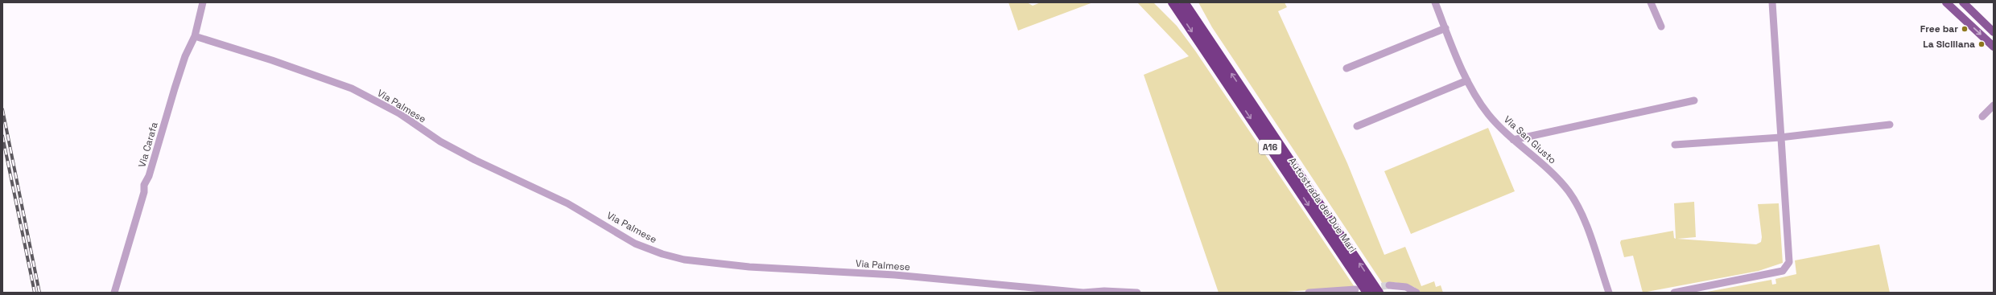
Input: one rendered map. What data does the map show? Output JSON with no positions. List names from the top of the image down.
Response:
{
  "streets": {
    "highway": ["A16", "Autostrada dei Due Mari"],
    "street": ["Via Palmese", "Via San Giusto", "Via Carafa"]
  },
  "crossings": [
    ["Via Palmese", "Via Carafa"]
  ],
  "places": ["Free bar", "La Siciliana"]
}
